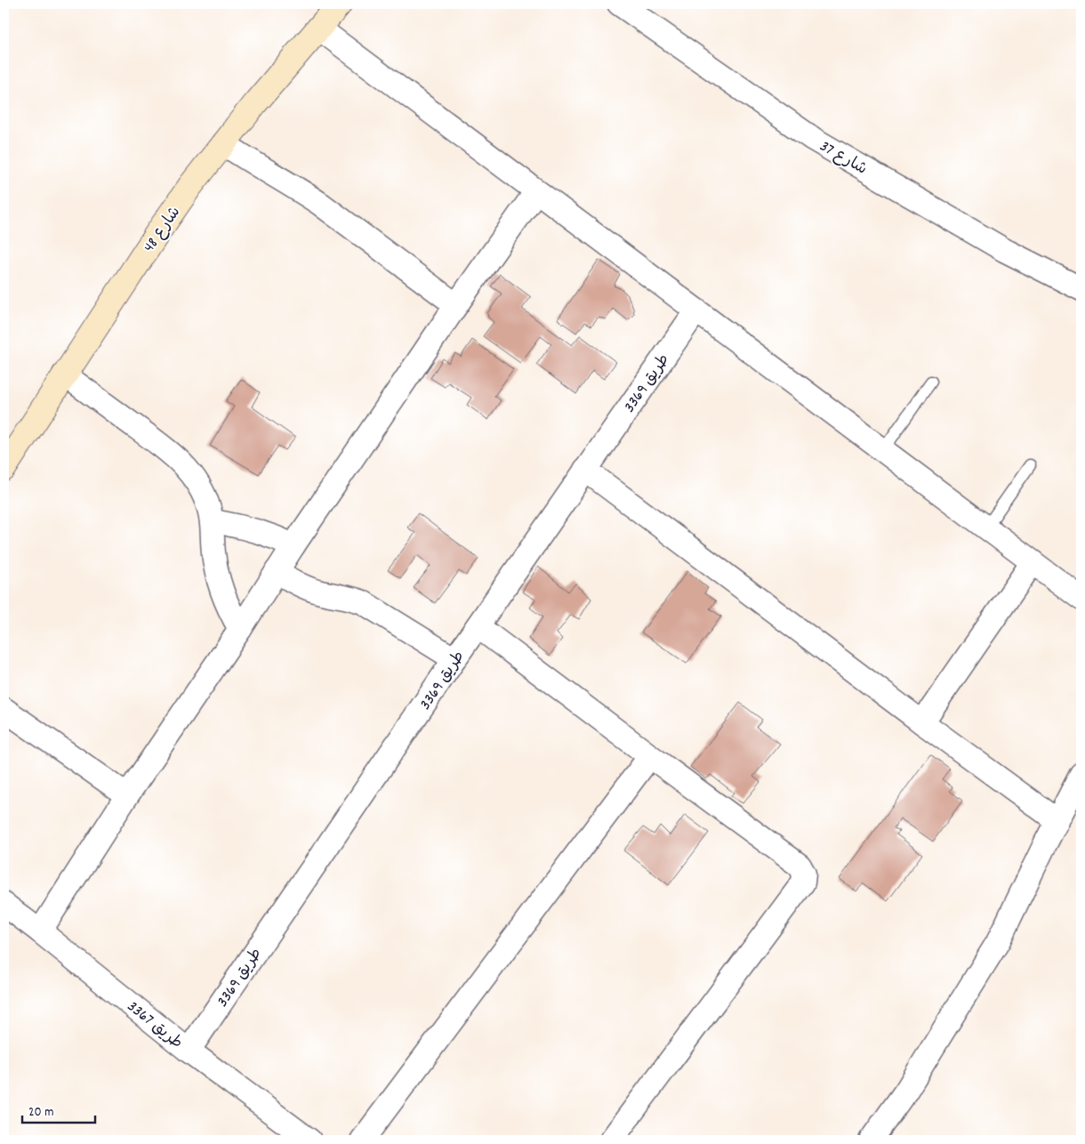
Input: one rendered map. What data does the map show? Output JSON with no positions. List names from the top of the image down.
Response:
{
  "streets": {
    "street": [
      "شارع 37",
      "شارع 48",
      "طريق 3369",
      "طريق 3367"
    ]
  },
  "crossings": [
    ["طريق 3369", "طريق 3367"]
  ],
  "scale_bar": "20 m"
}
